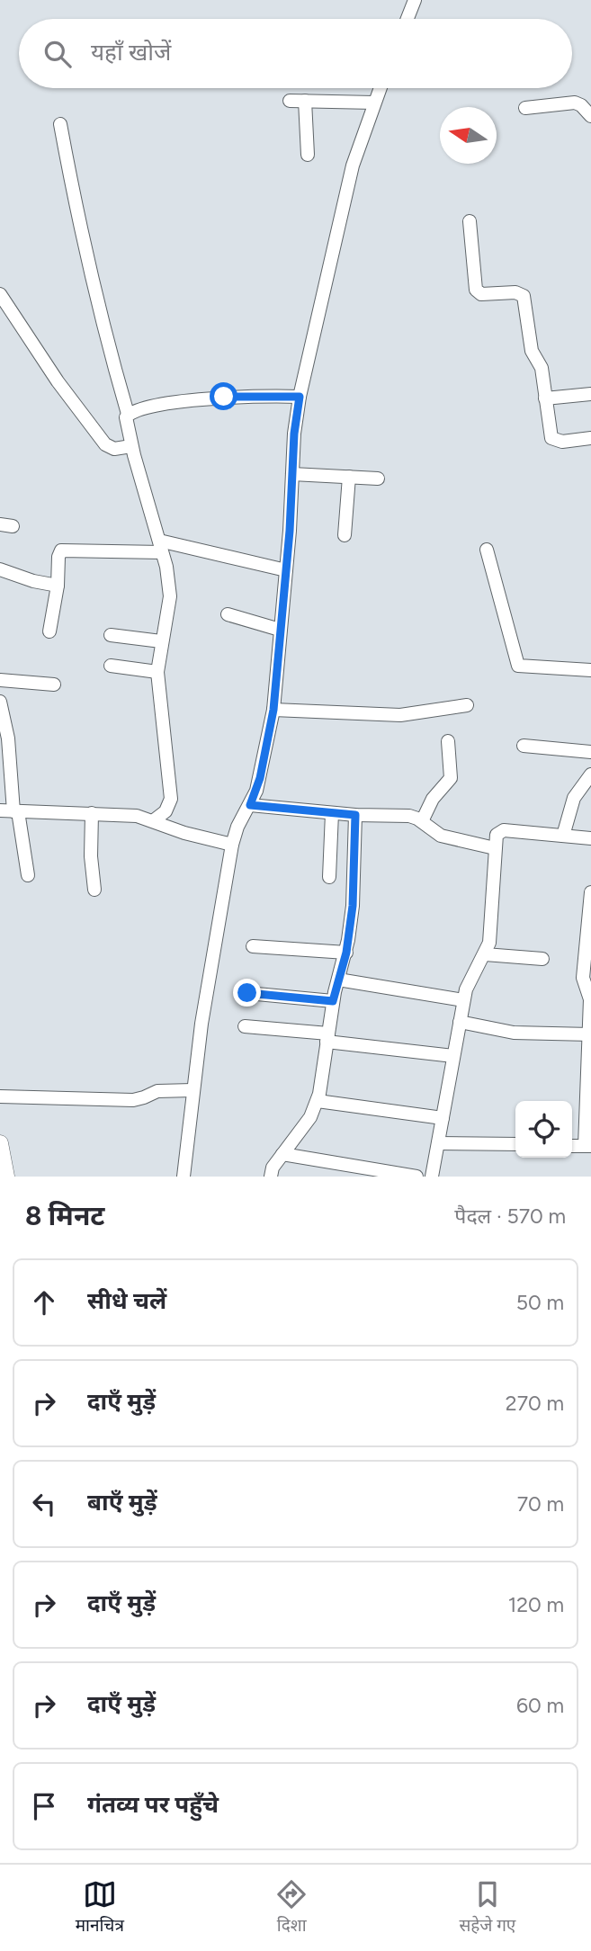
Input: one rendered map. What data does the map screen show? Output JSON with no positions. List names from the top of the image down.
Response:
{
  "north": "left",
  "page": {
    "search": "यहाँ खोजें",
    "heading": ["8 मिनट", "पैदल · 570 m"],
    "list": [
      ["सीधे चलें", "50 m"],
      ["दाएँ मुड़ें", "270 m"],
      ["बाएँ मुड़ें", "70 m"],
      ["दाएँ मुड़ें", "120 m"],
      ["दाएँ मुड़ें", "60 m"],
      "गंतव्य पर पहुँचे"
    ],
    "nav": ["मानचित्र", "दिशा", "सहेजे गए"]
  }
}
